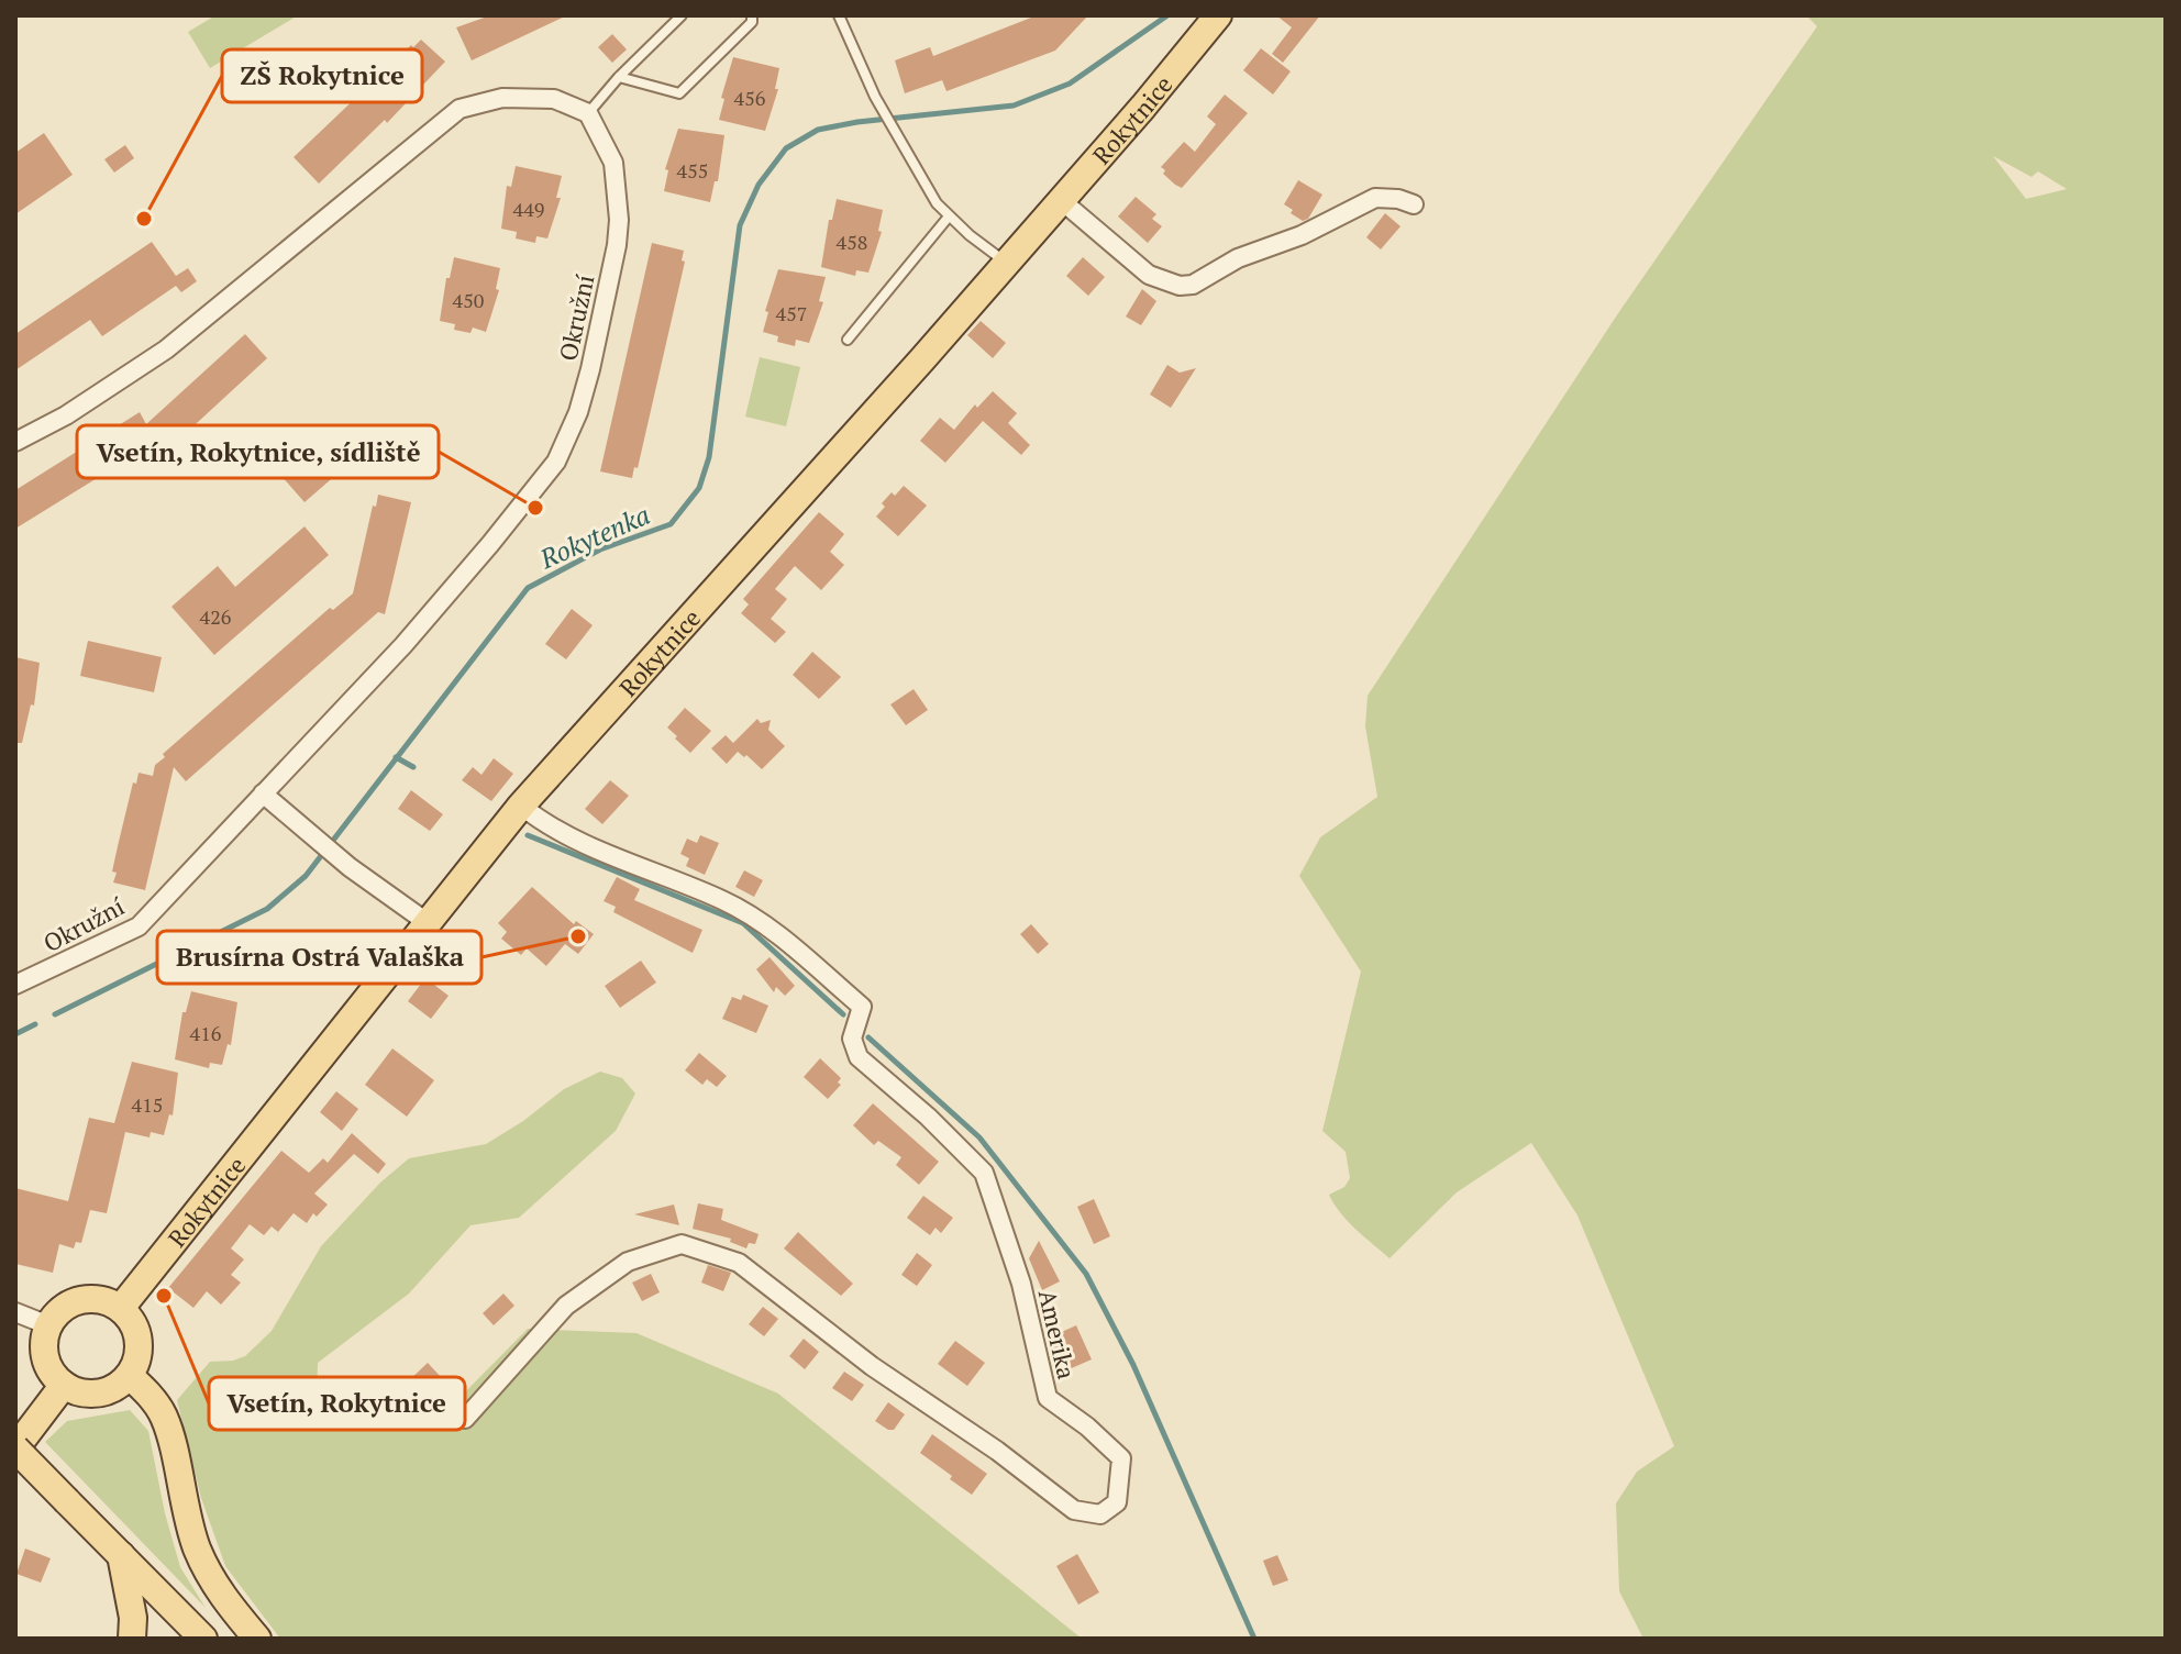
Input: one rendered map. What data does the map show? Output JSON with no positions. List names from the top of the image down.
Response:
{
  "streets": {
    "main road": ["Rokytnice"],
    "street": ["Okružní", "Amerika"]
  },
  "crossings": [
    ["Rokytnice", "Amerika"]
  ],
  "water": ["Rokytenka"],
  "places": [
    "ZŠ Rokytnice",
    "Vsetín, Rokytnice, sídliště",
    "Brusírna Ostrá Valaška",
    "Vsetín, Rokytnice"
  ],
  "house_numbers": [
    "456",
    "455",
    "449",
    "458",
    "450",
    "457",
    "426",
    "416",
    "415"
  ]
}
